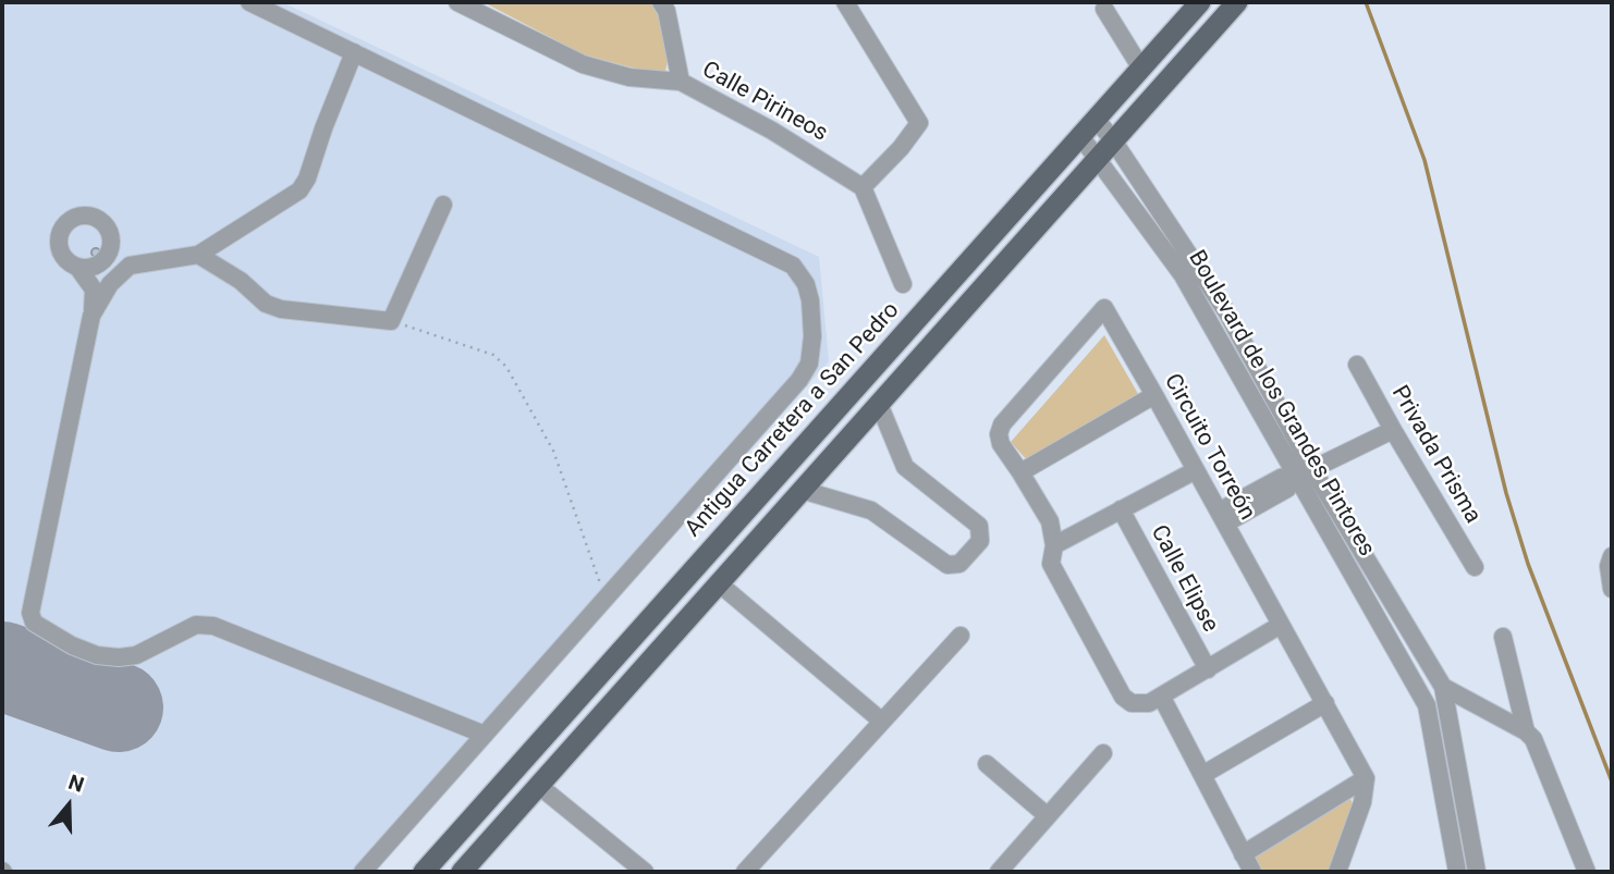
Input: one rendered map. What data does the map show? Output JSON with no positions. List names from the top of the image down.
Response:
{
  "streets": {
    "main road": ["Antigua Carretera a San Pedro"],
    "street": [
      "Calle Pirineos",
      "Boulevard de los Grandes Pintores",
      "Circuito Torreón",
      "Privada Prisma",
      "Calle Elipse"
    ]
  },
  "crossings": [
    ["Boulevard de los Grandes Pintores", "Antigua Carretera a San Pedro"]
  ],
  "north": "top"
}
